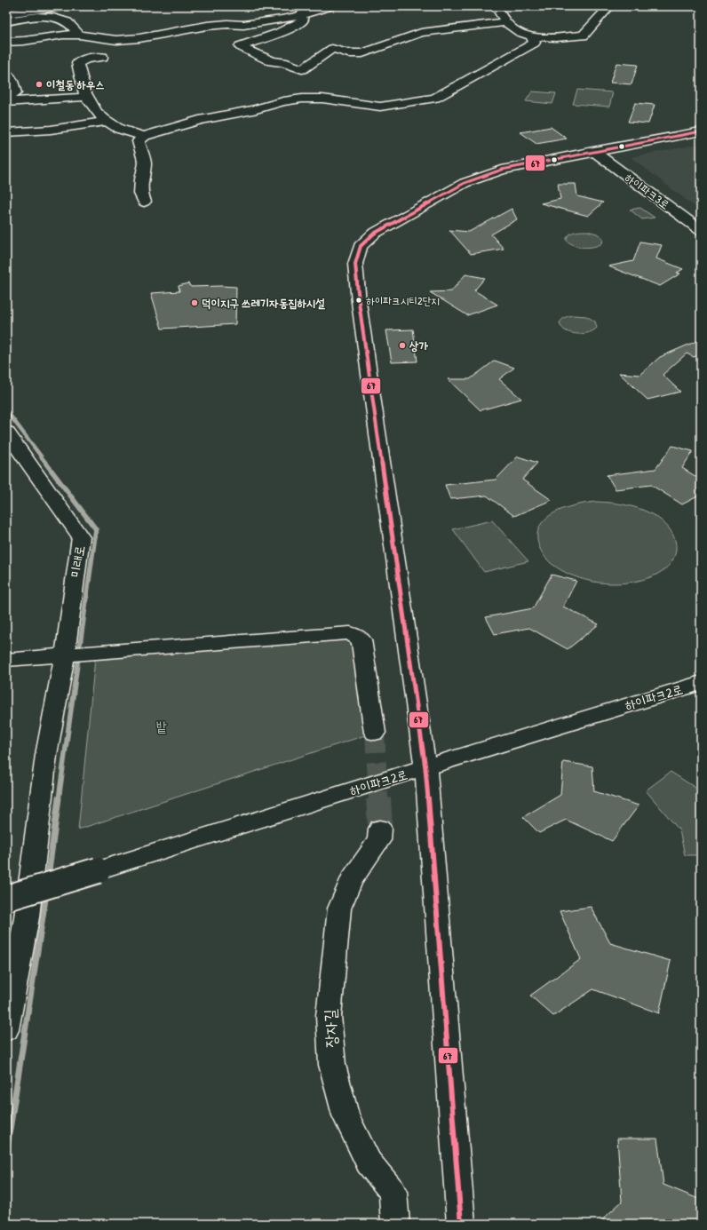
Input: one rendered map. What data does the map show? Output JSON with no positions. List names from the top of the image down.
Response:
{
  "streets": {
    "main road": [
      "하이파크3로",
      "미래로",
      "하이파크2로",
      "장자길"
    ]
  },
  "parks": ["밭"],
  "places": [
    "이철동 하우스",
    "하이파크시티2단지",
    "덕이지구 쓰레기자동집하시설",
    "상가"
  ],
  "lines": ["transit line 67"]
}
